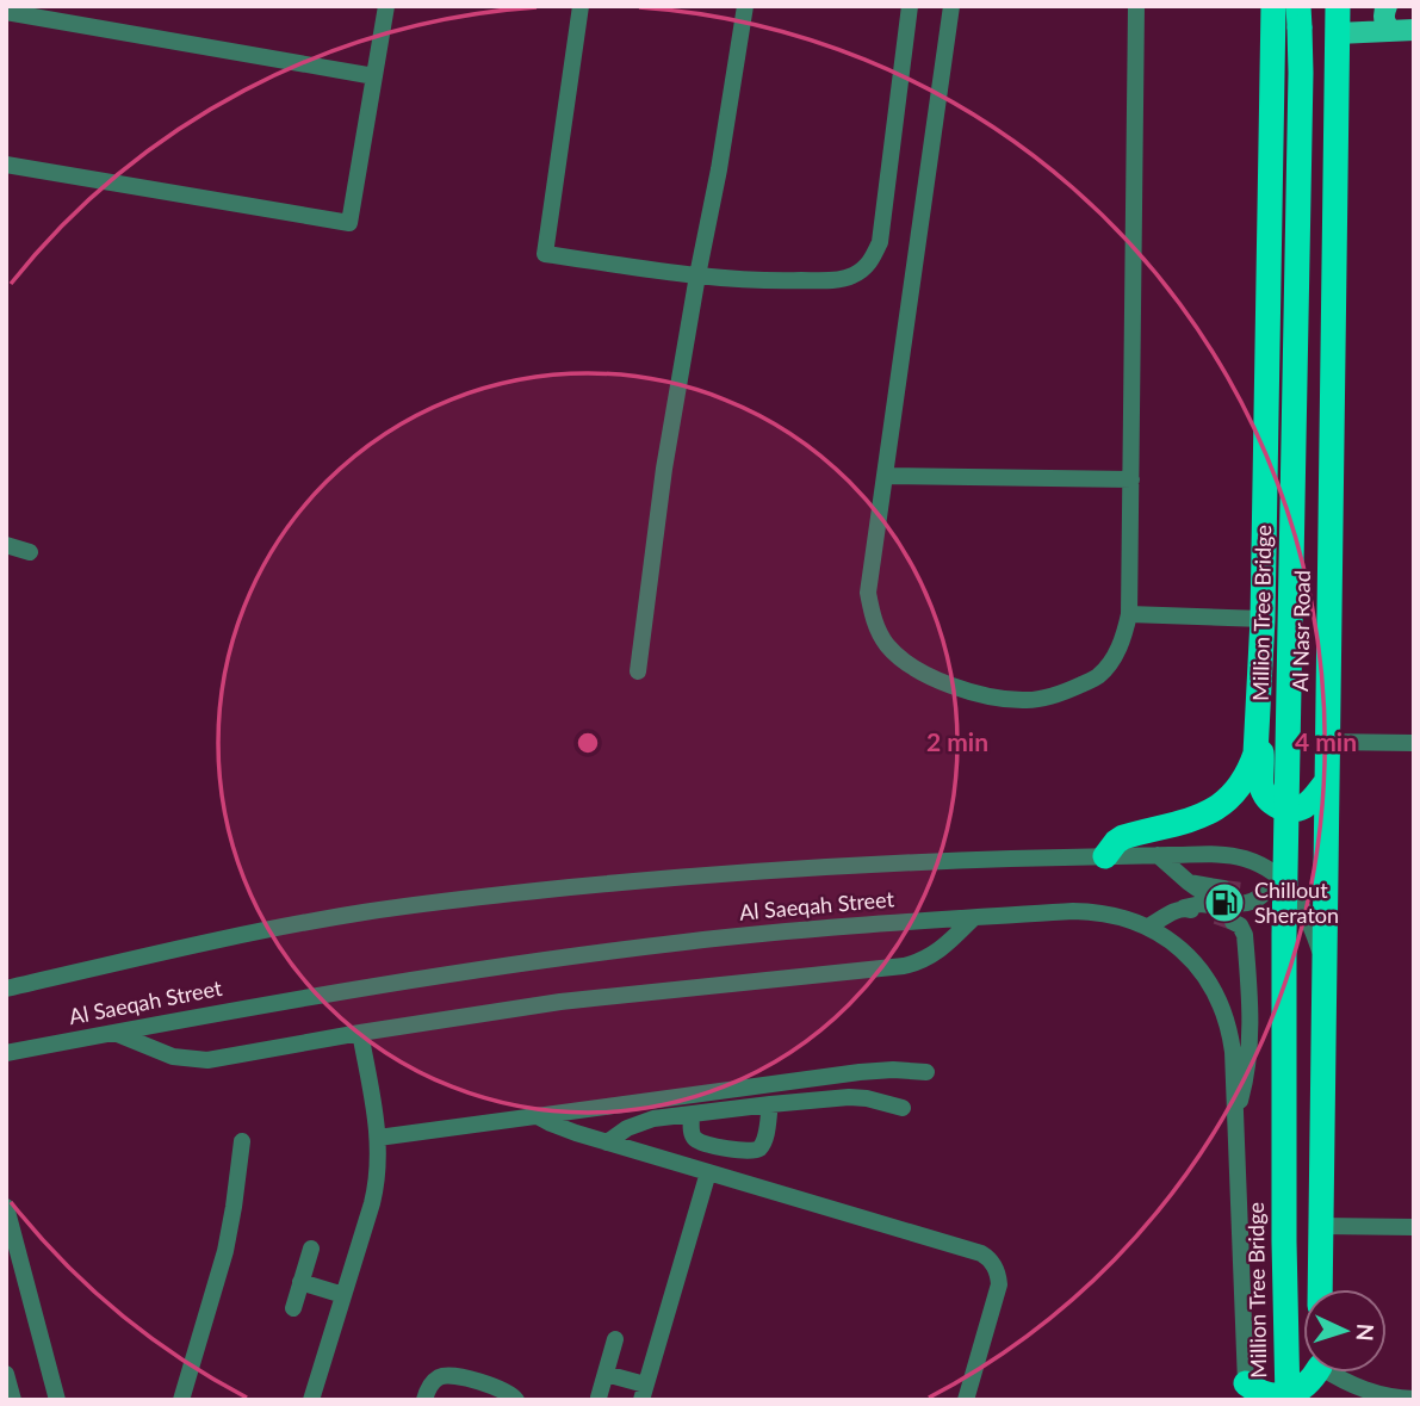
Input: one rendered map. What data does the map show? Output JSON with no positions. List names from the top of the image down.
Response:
{
  "streets": {
    "highway": ["Million Tree Bridge", "Al Nasr Road"],
    "street": ["Al Saeqah Street"]
  },
  "crossings": [
    ["Al Nasr Road", "Al Saeqah Street"]
  ],
  "places": {
    "fuel station": ["Chillout Sheraton"]
  },
  "north": "right",
  "rings": ["2 min", "4 min"]
}
